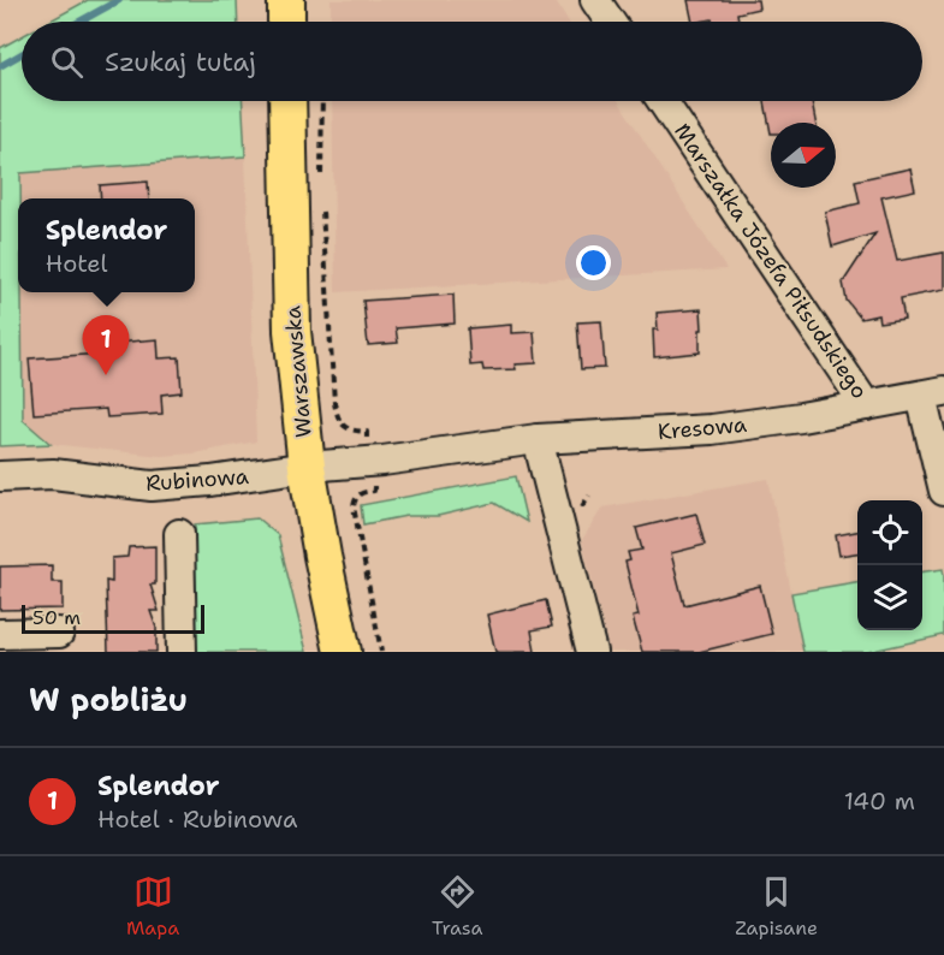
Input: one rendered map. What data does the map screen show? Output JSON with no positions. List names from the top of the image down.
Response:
{
  "streets": {
    "main road": ["Warszawska"],
    "street": ["Marszałka Józefa Piłsudskiego", "Kresowa", "Rubinowa"]
  },
  "crossings": [
    ["Marszałka Józefa Piłsudskiego", "Kresowa"],
    ["Warszawska", "Kresowa"],
    ["Warszawska", "Rubinowa"],
    ["Kresowa", "Rubinowa"]
  ],
  "scale_bar": "50 m",
  "north": "right",
  "page": {
    "search": "Szukaj tutaj",
    "popup": ["Splendor", "Hotel"],
    "pins": "1",
    "scale": "50 m",
    "heading": "W pobliżu",
    "list": [
      {
        "mark": "1",
        "name": "Splendor",
        "note": "Hotel · Rubinowa",
        "value": "140 m"
      }
    ],
    "nav": ["Mapa", "Trasa", "Zapisane"]
  }
}
